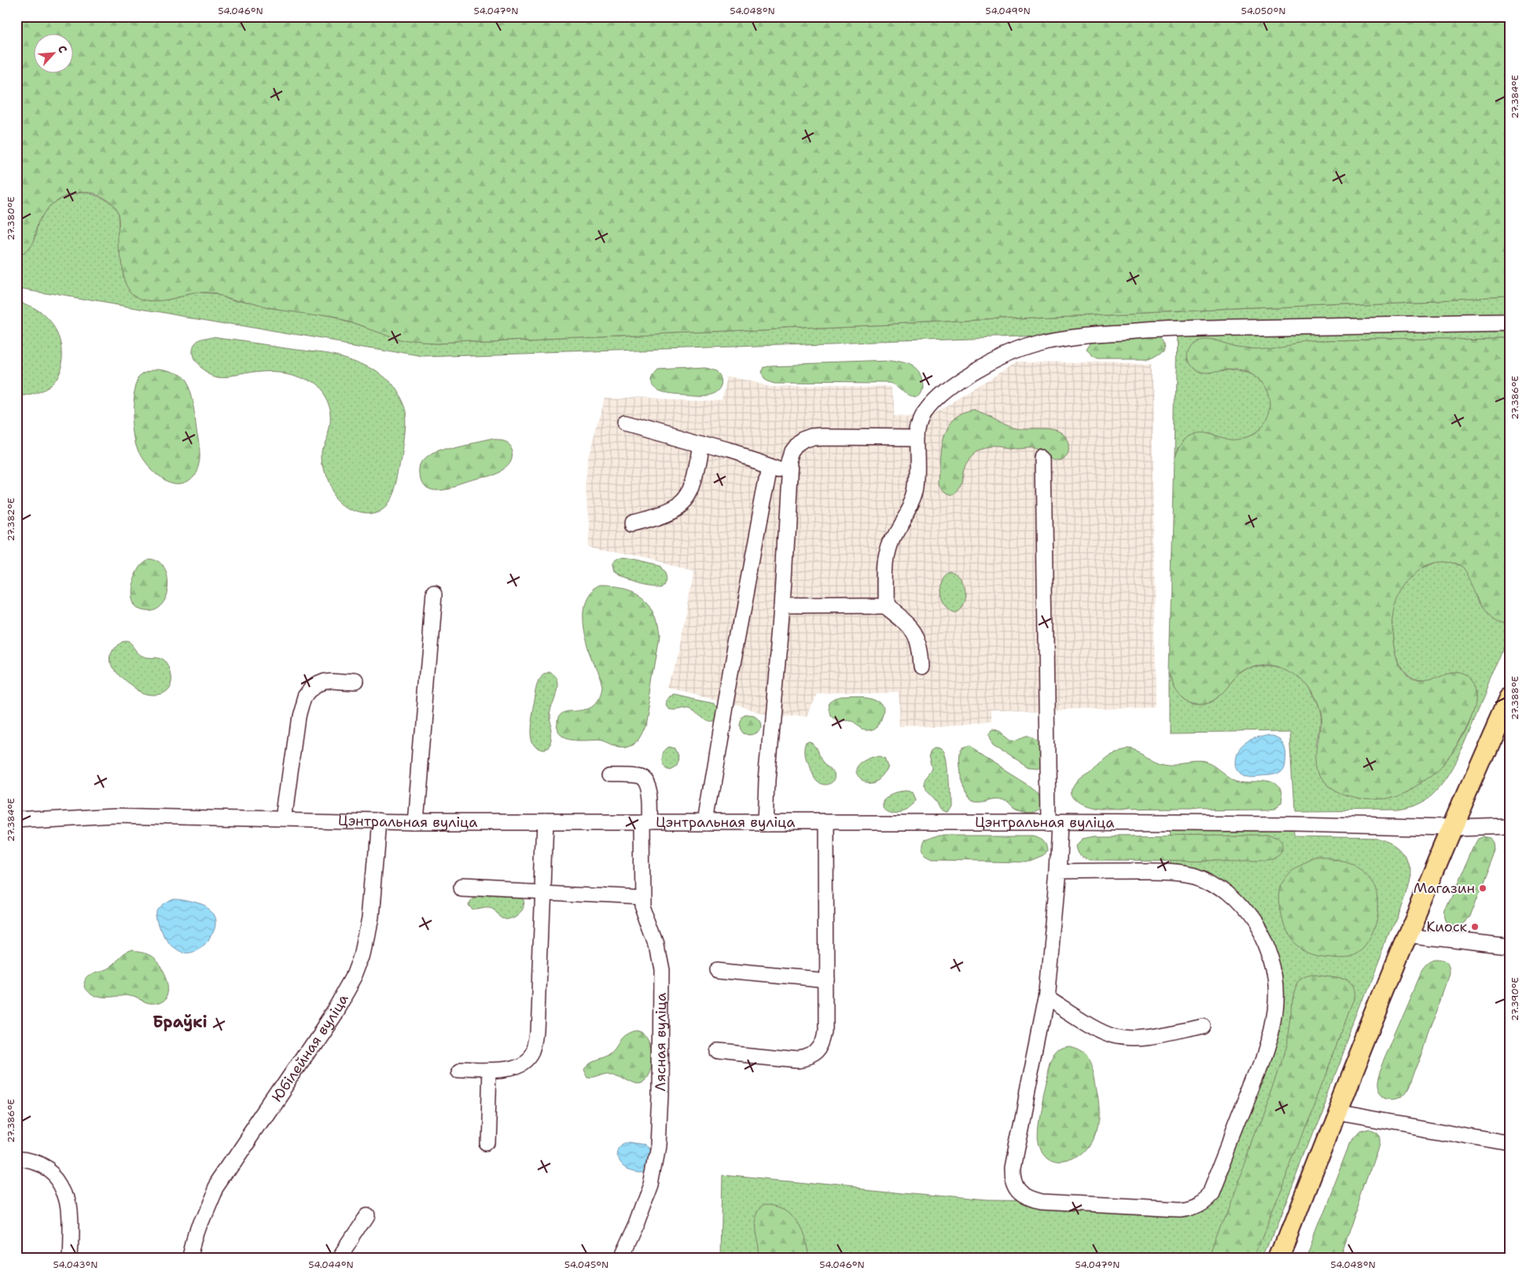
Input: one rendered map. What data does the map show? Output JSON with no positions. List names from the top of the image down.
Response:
{
  "streets": {
    "street": ["Цэнтральная вуліца", "Лясная вуліца", "Юбілейная вуліца"]
  },
  "crossings": [
    ["Цэнтральная вуліца", "Лясная вуліца"],
    ["Цэнтральная вуліца", "Юбілейная вуліца"]
  ],
  "districts": ["Браўкі"],
  "places": ["Магазин", "Киоск"],
  "north": "top right",
  "coordinates": [
    "54.046°N",
    "54.047°N",
    "54.048°N",
    "54.049°N",
    "54.050°N",
    "27.384°E",
    "27.380°E",
    "27.386°E",
    "27.382°E",
    "27.388°E",
    "27.390°E",
    "54.043°N",
    "54.044°N",
    "54.045°N"
  ]
}
